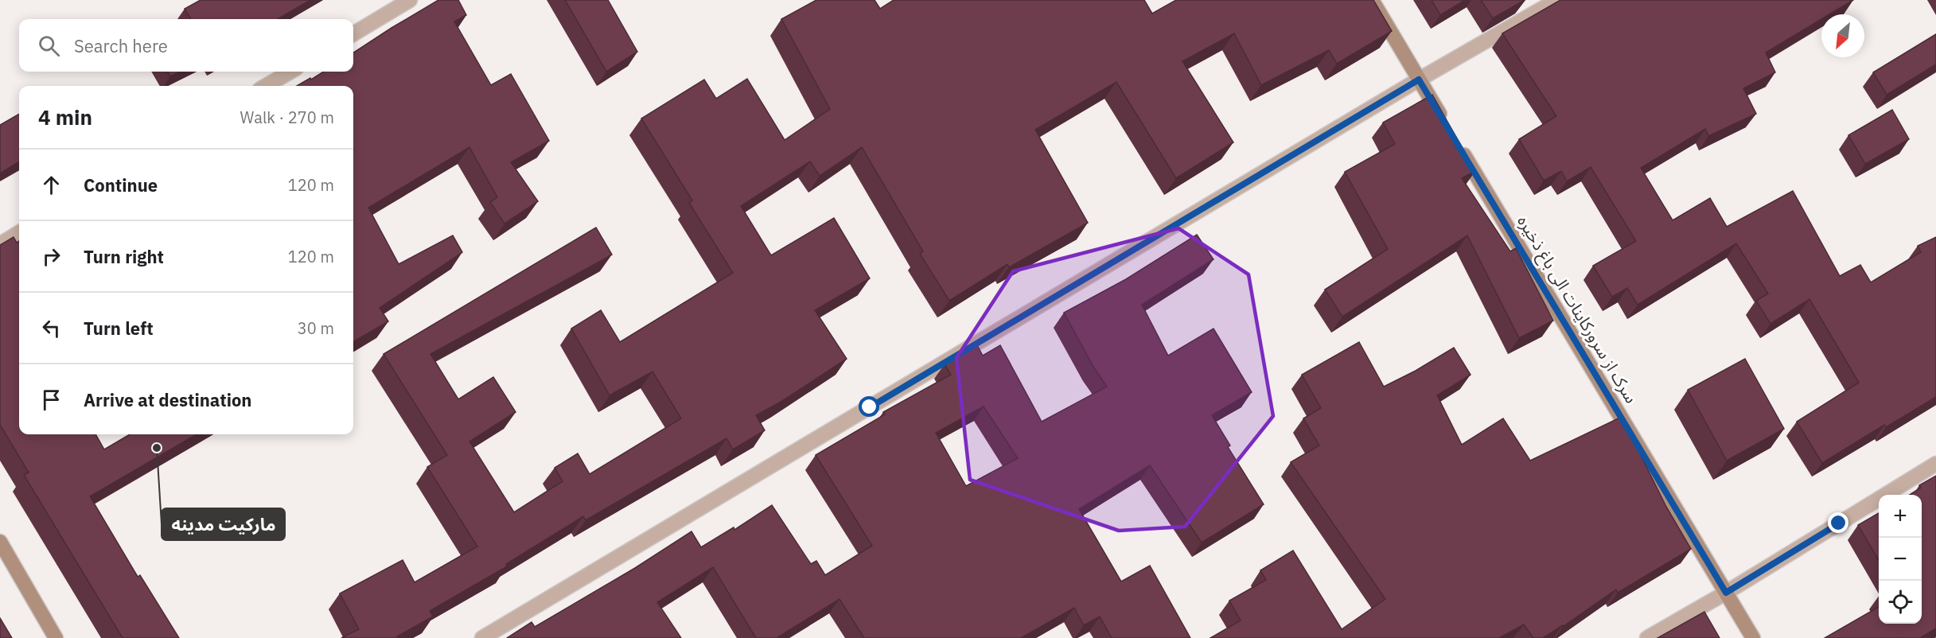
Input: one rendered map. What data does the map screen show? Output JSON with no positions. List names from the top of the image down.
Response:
{
  "streets": {
    "street": ["سرک از سرورکاینات الی باغ ذخیره"]
  },
  "places": ["مارکیت مدینه"],
  "north": "bottom left",
  "page": {
    "search": "Search here",
    "heading": ["4 min", "Walk · 270 m"],
    "list": [
      ["Continue", "120 m"],
      ["Turn right", "120 m"],
      ["Turn left", "30 m"],
      "Arrive at destination"
    ],
    "map_buttons": ["+", "−"]
  }
}
